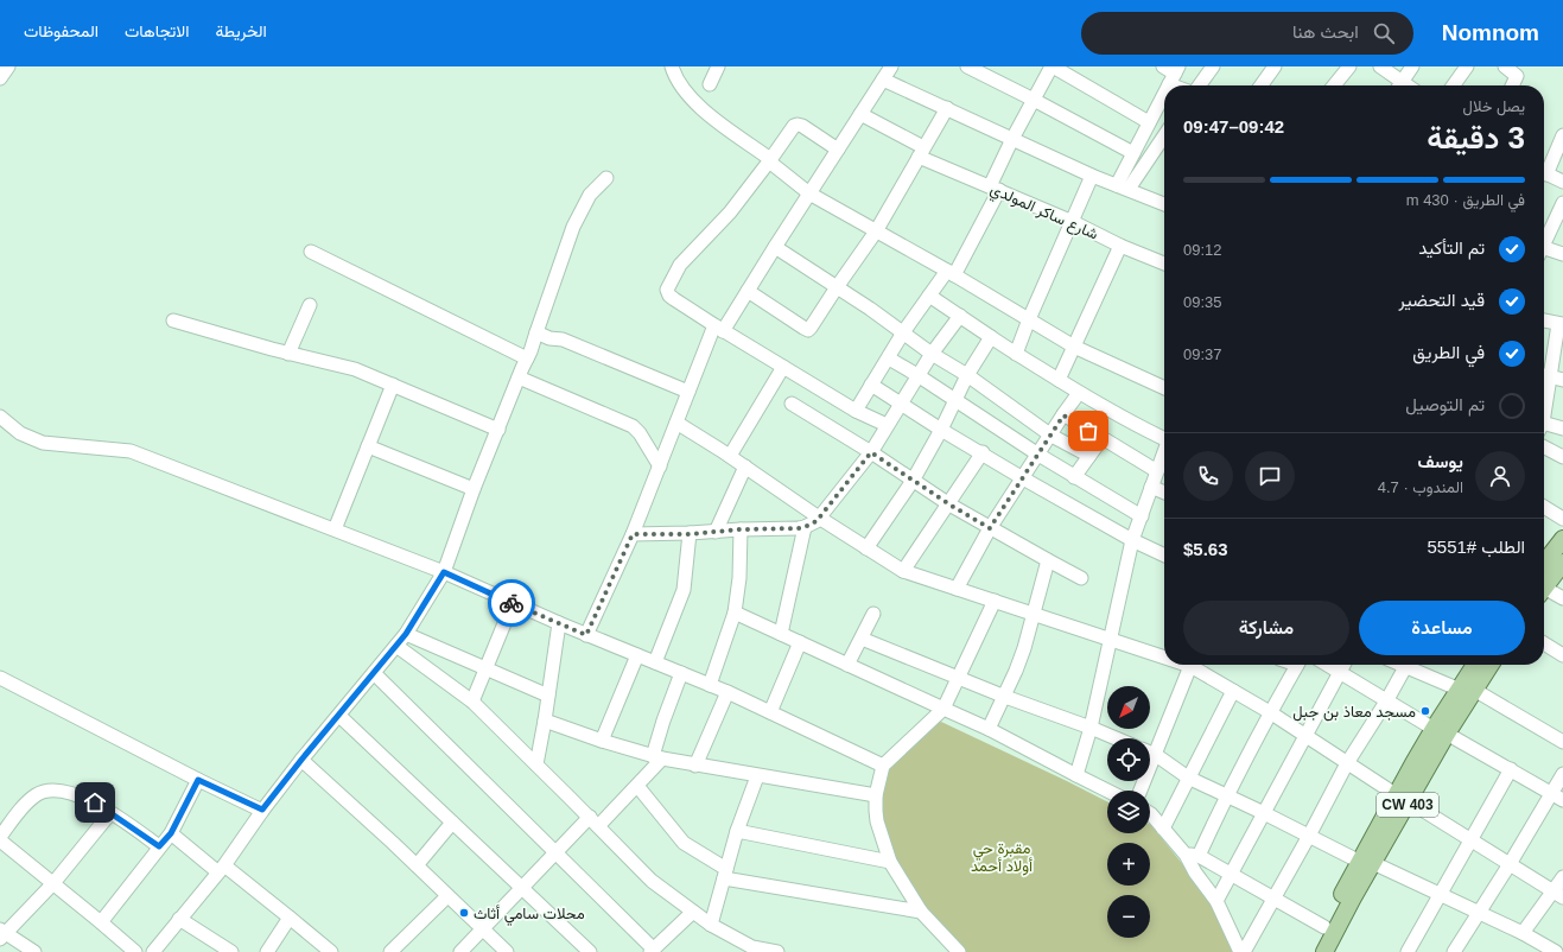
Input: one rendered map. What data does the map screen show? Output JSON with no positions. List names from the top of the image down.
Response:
{
  "streets": {
    "main road": ["CW 403"],
    "street": ["شارع ساكر المولدي"]
  },
  "parks": ["مقبرة حي أولاد أحمد"],
  "places": ["مسجد معاذ بن جبل", "محلات سامي أثاث"],
  "north": "bottom left",
  "page": {
    "header": "Nomnom",
    "search": "ابحث هنا",
    "nav": ["الخريطة", "الاتجاهات", "المحفوظات"],
    "heading": ["3 دقيقة", "يصل خلال", "09:42–09:47"],
    "panel": [
      "يوسف",
      "المندوب · 4.7",
      "الطلب #5551",
      "$5.63"
    ],
    "bar": "في الطريق · 430 m",
    "list": [
      ["تم التأكيد", "09:12"],
      ["قيد التحضير", "09:35"],
      ["في الطريق", "09:37"],
      "تم التوصيل"
    ],
    "buttons": ["مساعدة", "مشاركة"],
    "map_buttons": ["+", "−"]
  }
}
